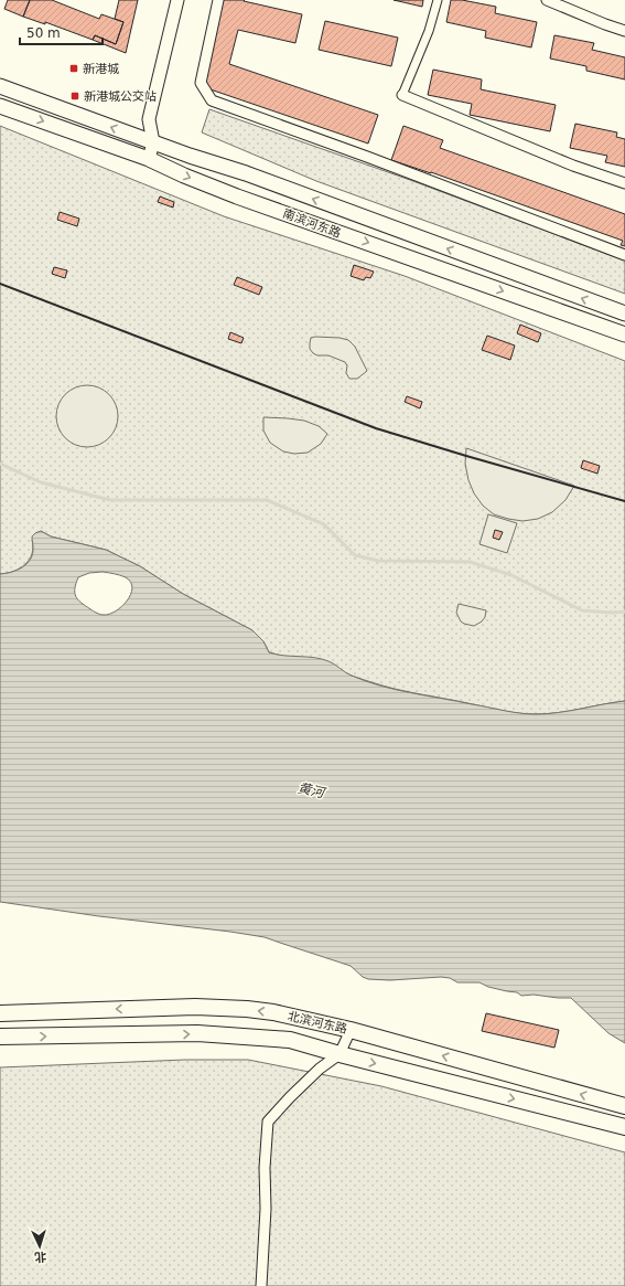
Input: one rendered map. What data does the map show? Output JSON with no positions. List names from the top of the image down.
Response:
{
  "streets": {
    "main road": ["南滨河东路", "北滨河东路"]
  },
  "water": ["黄河"],
  "places": {
    "transit": ["新港城", "新港城公交站"]
  },
  "scale_bar": "50 m",
  "north": "bottom"
}
